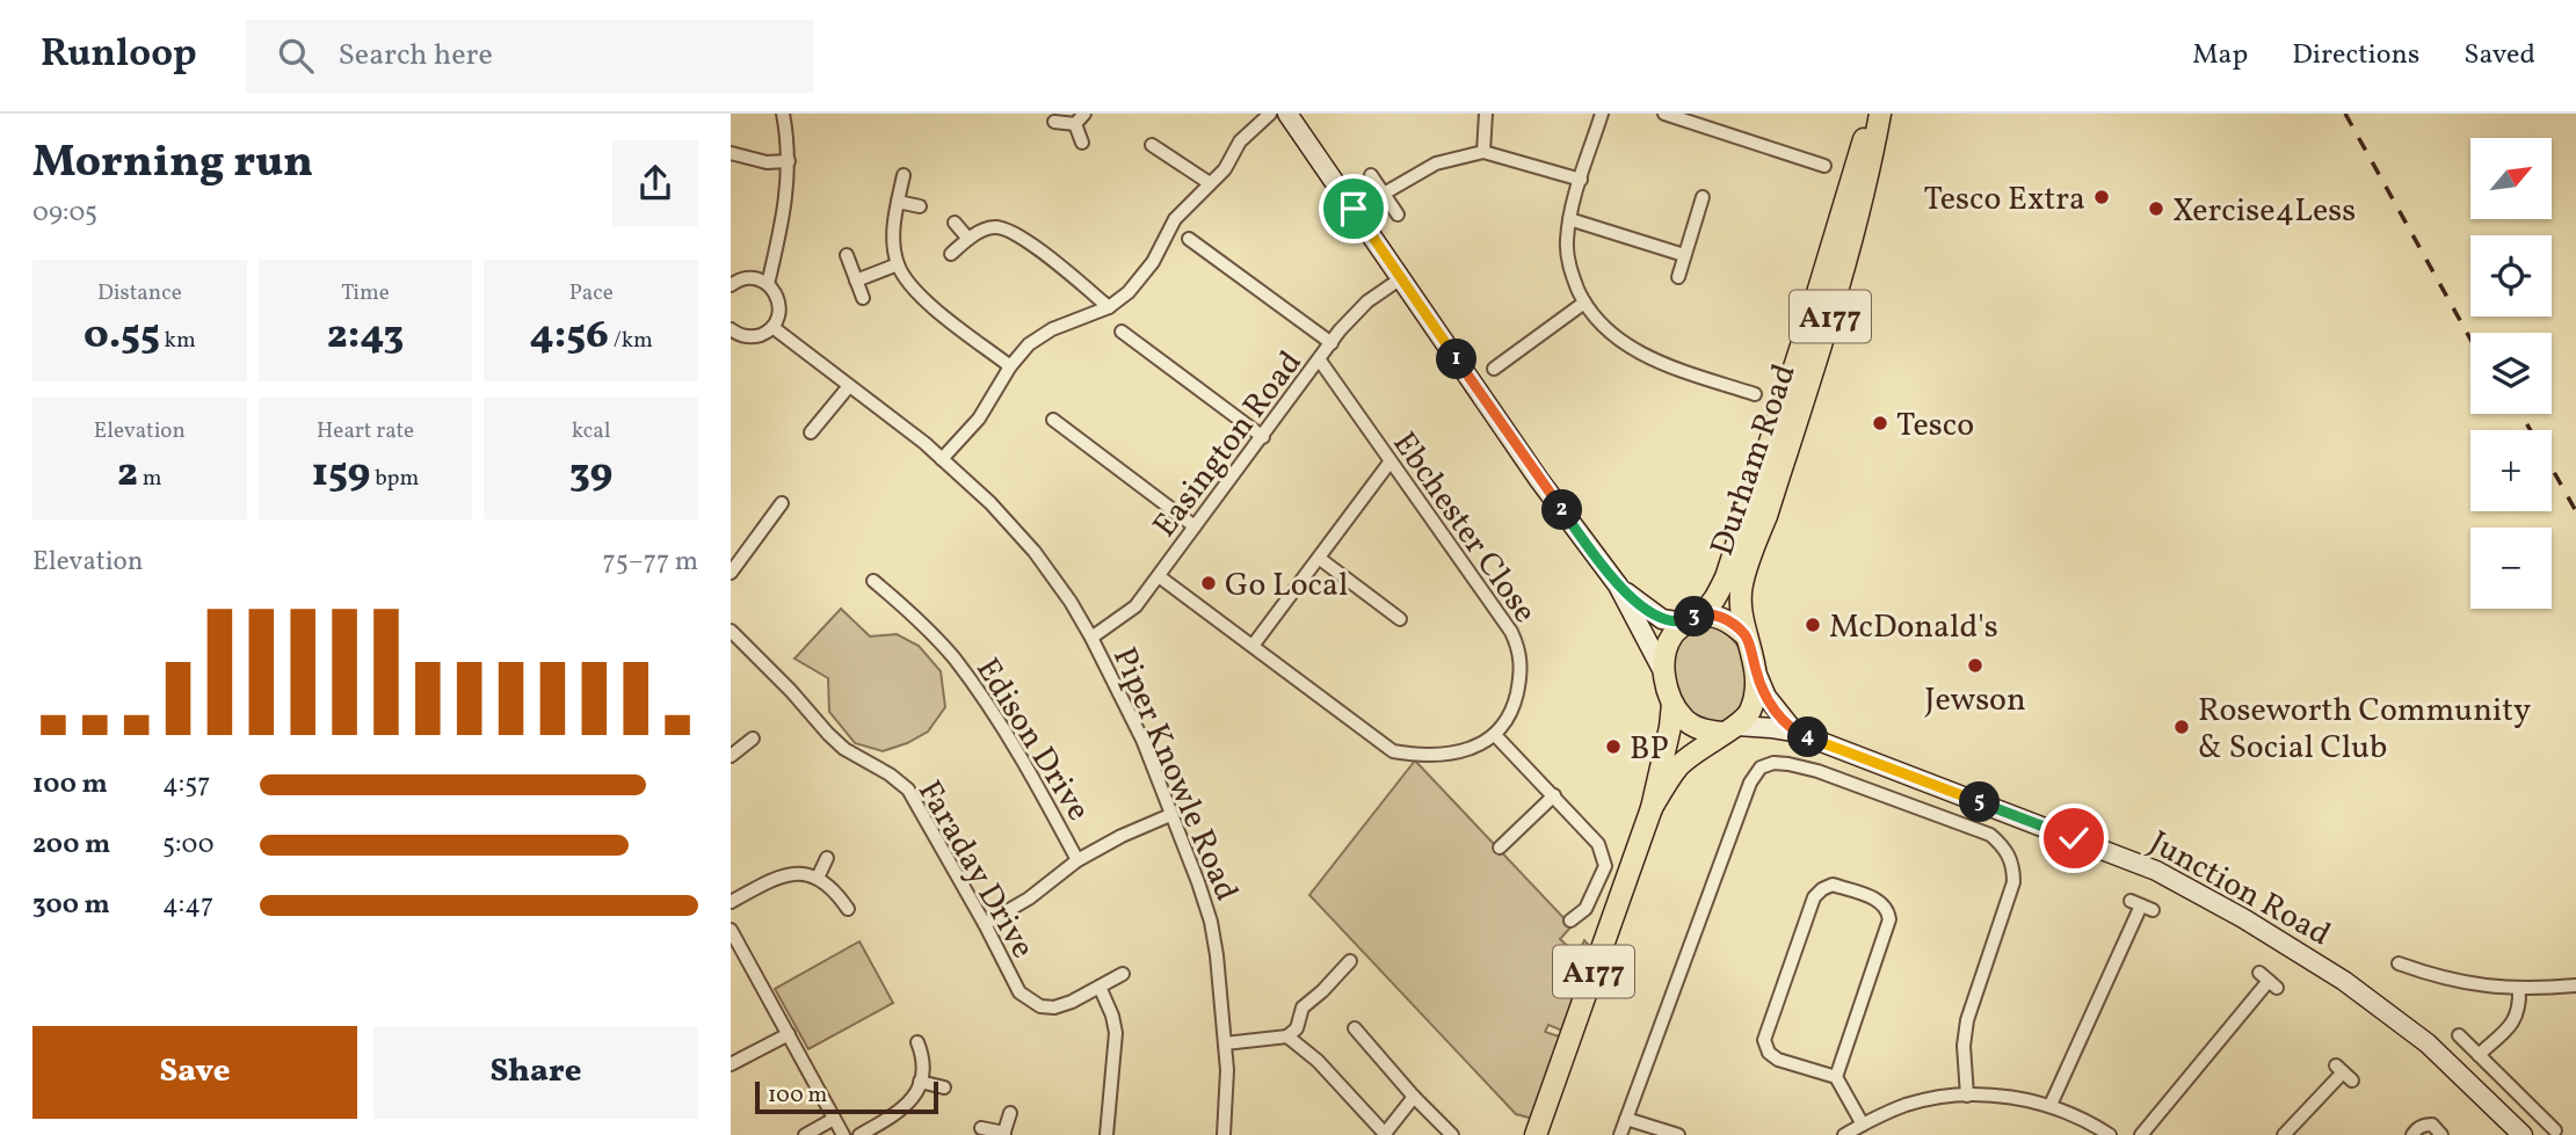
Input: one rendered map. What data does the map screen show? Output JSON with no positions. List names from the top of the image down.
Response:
{
  "streets": {
    "main road": ["A177", "Durham Road", "Junction Road"],
    "street": [
      "Easington Road",
      "Ebchester Close",
      "Edison Drive",
      "Piper Knowle Road",
      "Faraday Drive"
    ]
  },
  "crossings": [
    ["Easington Road", "Ebchester Close"],
    ["Easington Road", "Piper Knowle Road"],
    ["Durham Road", "Junction Road"]
  ],
  "places": [
    "Tesco Extra",
    "Xercise4Less",
    "Tesco",
    "Go Local",
    "McDonald's",
    "Jewson",
    "Roseworth Community & Social Club",
    "BP"
  ],
  "scale_bar": "100 m",
  "north": "top right",
  "page": {
    "header": "Runloop",
    "search": "Search here",
    "nav": ["Map", "Directions", "Saved"],
    "heading": ["Morning run", "09:05"],
    "map_buttons": ["+", "−"],
    "stats": [
      ["Distance", "0.55 km"],
      ["Time", "2:43"],
      ["Pace", "4:56 /km"],
      ["Elevation", "2 m"],
      ["Heart rate", "159 bpm"],
      ["kcal", "39"]
    ],
    "pins": [
      "1",
      "2",
      "3",
      "4",
      "5"
    ],
    "chart": ["Elevation", "75–77 m"],
    "list": [
      {
        "name": "100 m",
        "note": "4:57"
      },
      {
        "name": "200 m",
        "note": "5:00"
      },
      {
        "name": "300 m",
        "note": "4:47"
      }
    ],
    "buttons": ["Save", "Share"],
    "scale": "100 m"
  }
}
